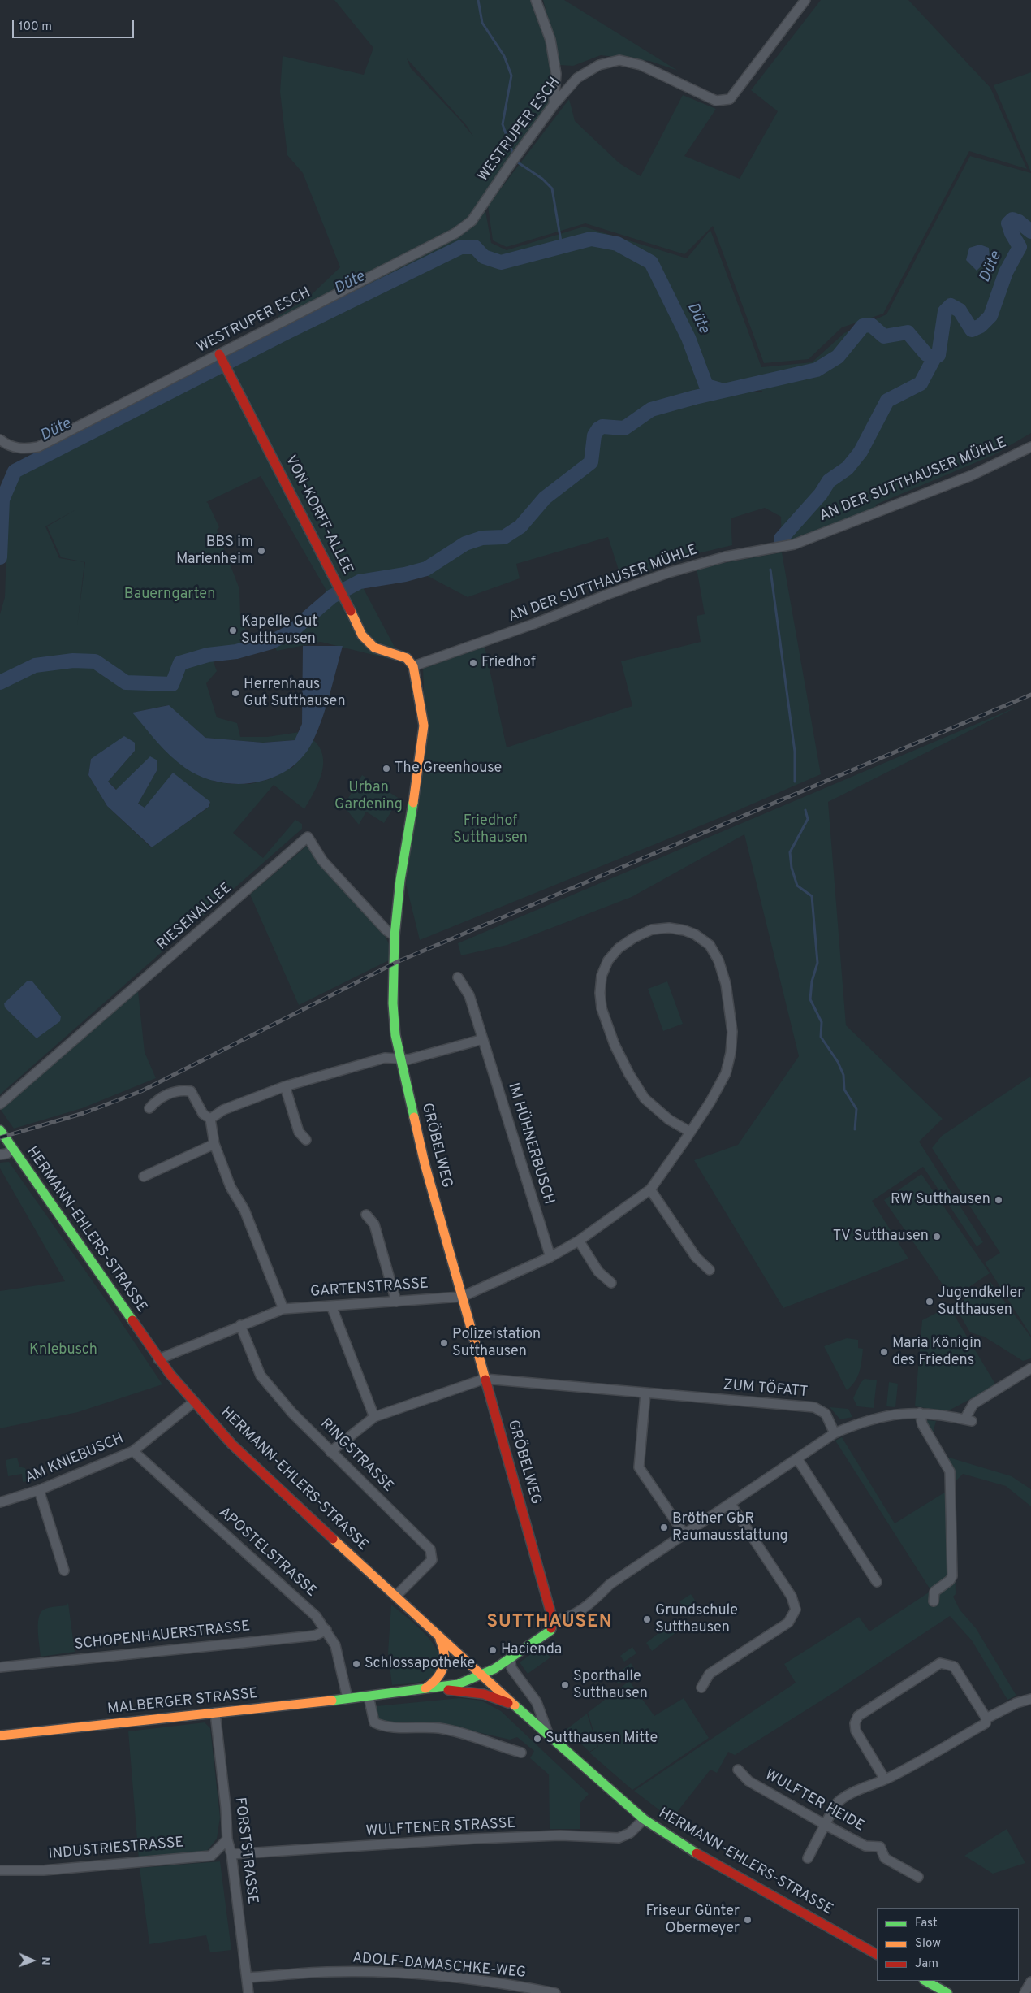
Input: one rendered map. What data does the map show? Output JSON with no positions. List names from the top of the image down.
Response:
{
  "streets": {
    "street": [
      "WESTRUPER ESCH",
      "AN DER SUTTHAUSER MÜHLE",
      "VON-KORFF-ALLEE",
      "RIESENALLEE",
      "IM HÜHNERBUSCH",
      "GRÖBELWEG",
      "HERMANN-EHLERS-STRASSE",
      "GARTENSTRASSE",
      "ZUM TÖFATT",
      "RINGSTRASSE",
      "AM KNIEBUSCH",
      "APOSTELSTRASSE",
      "SCHOPENHAUERSTRASSE",
      "MALBERGER STRASSE",
      "WULFTER HEIDE",
      "WULFTENER STRASSE",
      "INDUSTRIESTRASSE",
      "FORSTSTRASSE",
      "ADOLF-DAMASCHKE-WEG"
    ]
  },
  "crossings": [
    ["WESTRUPER ESCH", "VON-KORFF-ALLEE"],
    ["AN DER SUTTHAUSER MÜHLE", "VON-KORFF-ALLEE"],
    ["AN DER SUTTHAUSER MÜHLE", "GRÖBELWEG"],
    ["VON-KORFF-ALLEE", "GRÖBELWEG"],
    ["RIESENALLEE", "GRÖBELWEG"],
    ["IM HÜHNERBUSCH", "GARTENSTRASSE"],
    ["GRÖBELWEG", "GARTENSTRASSE"],
    ["GRÖBELWEG", "ZUM TÖFATT"],
    ["GRÖBELWEG", "MALBERGER STRASSE"],
    ["HERMANN-EHLERS-STRASSE", "GARTENSTRASSE"],
    ["HERMANN-EHLERS-STRASSE", "RINGSTRASSE"],
    ["HERMANN-EHLERS-STRASSE", "AM KNIEBUSCH"],
    ["HERMANN-EHLERS-STRASSE", "MALBERGER STRASSE"],
    ["HERMANN-EHLERS-STRASSE", "WULFTENER STRASSE"],
    ["GARTENSTRASSE", "RINGSTRASSE"],
    ["AM KNIEBUSCH", "APOSTELSTRASSE"],
    ["APOSTELSTRASSE", "SCHOPENHAUERSTRASSE"],
    ["APOSTELSTRASSE", "MALBERGER STRASSE"],
    ["MALBERGER STRASSE", "FORSTSTRASSE"],
    ["WULFTENER STRASSE", "FORSTSTRASSE"],
    ["INDUSTRIESTRASSE", "FORSTSTRASSE"],
    ["FORSTSTRASSE", "ADOLF-DAMASCHKE-WEG"]
  ],
  "districts": ["SUTTHAUSEN"],
  "water": ["Düte"],
  "parks": [
    "Bauerngarten",
    "Urban Gardening",
    "Friedhof Sutthausen",
    "Kniebusch"
  ],
  "places": [
    "BBS im Marienheim",
    "Kapelle Gut Sutthausen",
    "Friedhof",
    "Herrenhaus Gut Sutthausen",
    "The Greenhouse",
    "RW Sutthausen",
    "TV Sutthausen",
    "Jugendkeller Sutthausen",
    "Polizeistation Sutthausen",
    "Maria Königin des Friedens",
    "Bröther GbR Raumausstattung",
    "Grundschule Sutthausen",
    "Hacienda",
    "Schlossapotheke",
    "Sporthalle Sutthausen",
    "Sutthausen Mitte",
    "Friseur Günter Obermeyer"
  ],
  "legend": ["Fast", "Slow", "Jam"],
  "scale_bar": "100 m",
  "north": "right"
}
